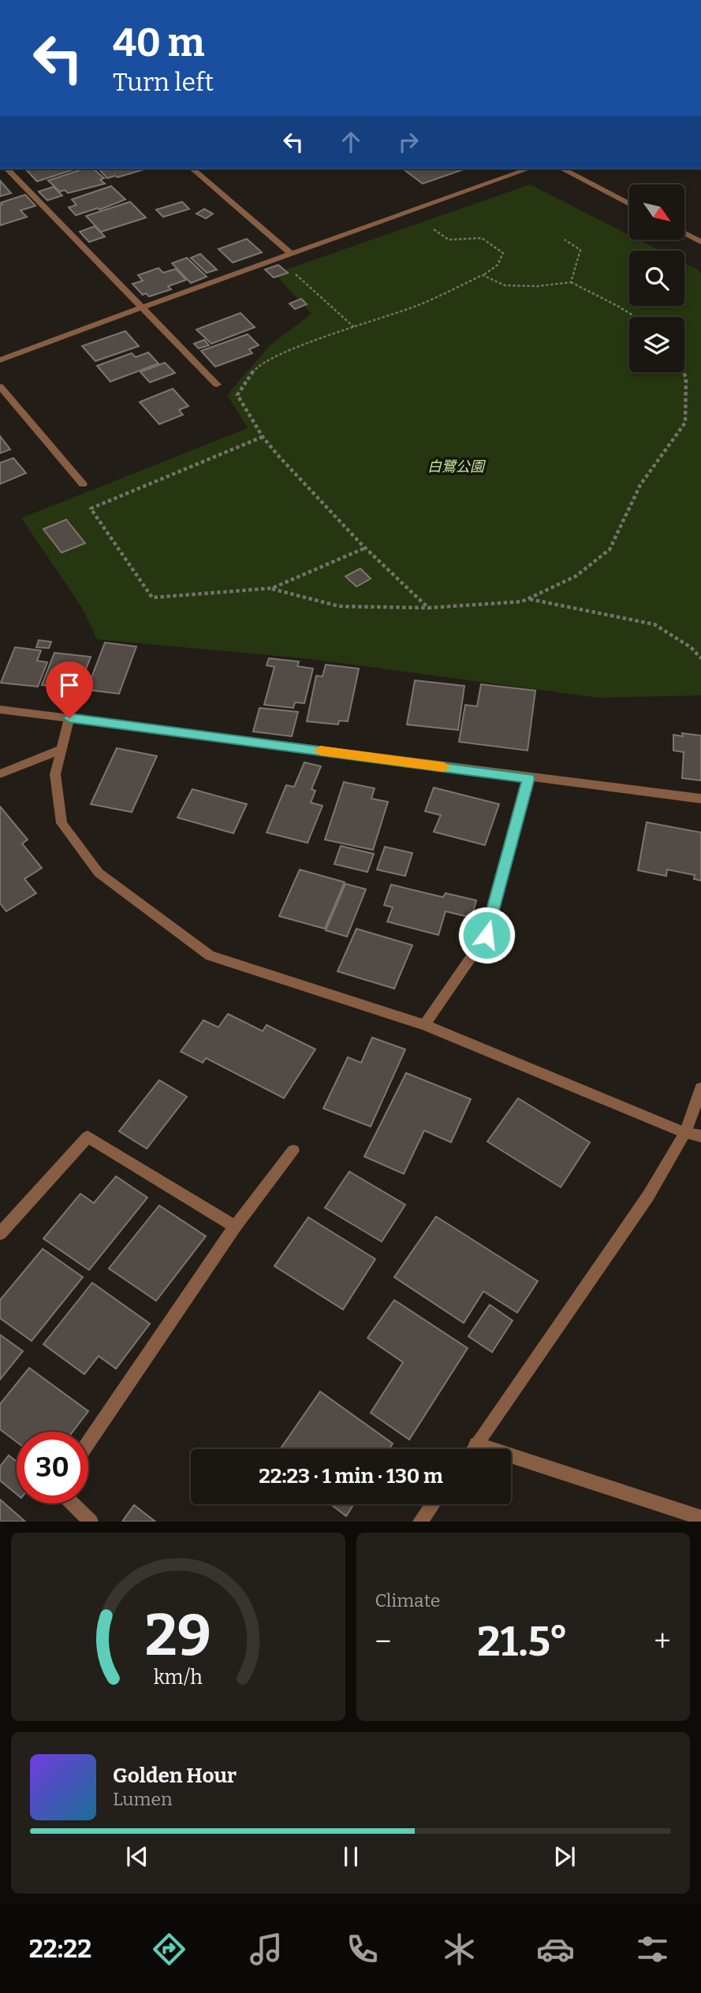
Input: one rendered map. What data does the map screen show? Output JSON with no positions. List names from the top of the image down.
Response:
{
  "parks": ["白鷺公園"],
  "north": "bottom right",
  "page": {
    "turn": ["40 m", "Turn left"],
    "limit": "30",
    "trip": "22:23 · 1 min · 130 m",
    "tile": "Climate",
    "heat": ["−", "21.5°", "+"],
    "song": ["Golden Hour", "Lumen"],
    "tabs": "22:22",
    "gauge": ["29", "km/h"]
  }
}
